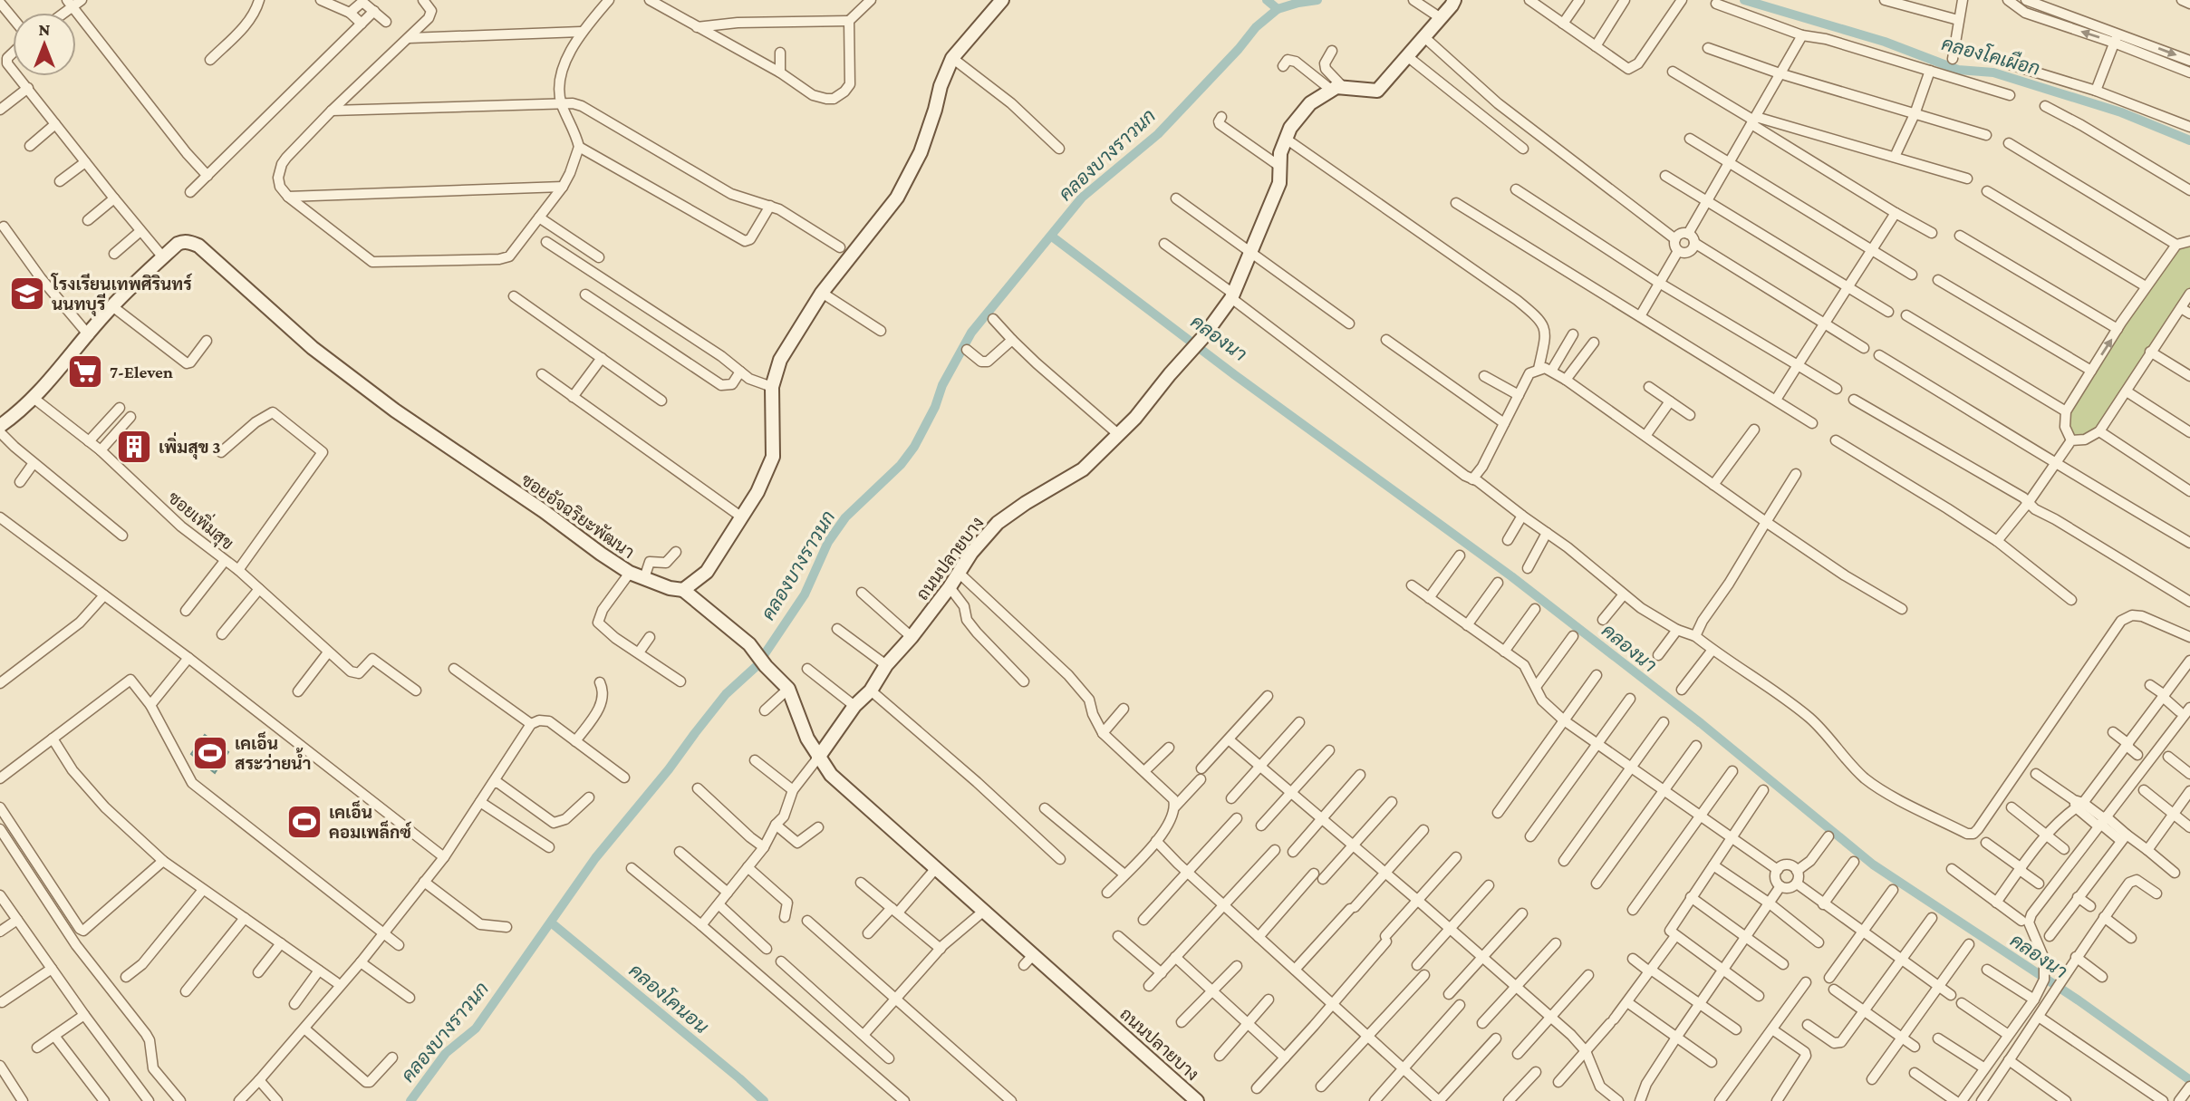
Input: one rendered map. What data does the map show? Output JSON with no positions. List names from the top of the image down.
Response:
{
  "streets": {
    "street": ["ซอยอัจฉริยะพัฒนา", "ซอยเพิ่มสุข", "ถนนปลายบาง"]
  },
  "crossings": [
    ["ซอยอัจฉริยะพัฒนา", "ซอยเพิ่มสุข"],
    ["ซอยอัจฉริยะพัฒนา", "ถนนปลายบาง"]
  ],
  "water": [
    "คลองโคเผือก",
    "คลองบางราวนก",
    "คลองนา",
    "คลองโคนอน"
  ],
  "places": {
    "school or university": ["โรงเรียนเทพศิรินทร์ นนทบุรี"],
    "supermarket": ["7-Eleven"],
    "building": ["เพิ่มสุข 3"],
    "sports": ["เคเอ็น สระว่ายน้ำ", "เคเอ็น คอมเพล็กซ์"]
  },
  "north": "top"
}
